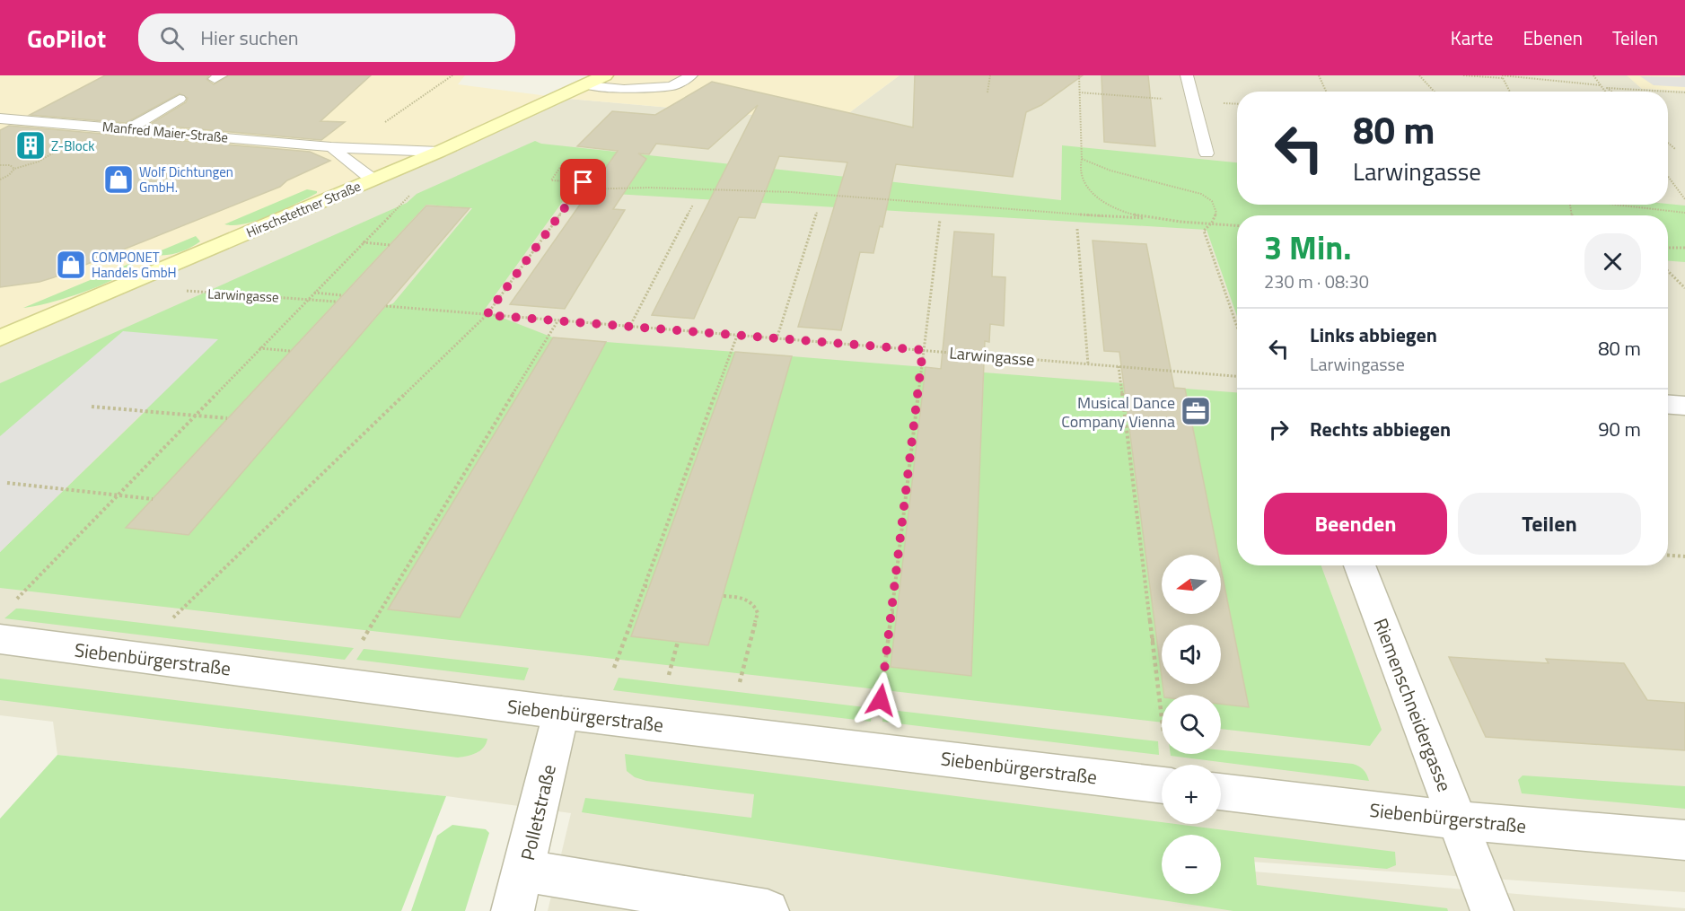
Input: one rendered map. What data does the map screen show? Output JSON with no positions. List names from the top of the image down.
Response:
{
  "streets": {
    "main road": ["Hirschstettner Straße"],
    "street": ["Siebenbürgerstraße", "Riemenschneidergasse", "Polletstraße"],
    "lane": ["Manfred Maier-Straße"],
    "path": ["Larwingasse"]
  },
  "crossings": [
    ["Manfred Maier-Straße", "Hirschstettner Straße"],
    ["Hirschstettner Straße", "Larwingasse"],
    ["Siebenbürgerstraße", "Riemenschneidergasse"],
    ["Siebenbürgerstraße", "Polletstraße"]
  ],
  "places": {
    "building": ["Z-Block"],
    "shop": ["Wolf Dichtungen GmbH.", "COMPONET Handels GmbH"],
    "office": ["Musical Dance Company Vienna"]
  },
  "north": "left",
  "page": {
    "header": "GoPilot",
    "search": "Hier suchen",
    "nav": ["Karte", "Ebenen", "Teilen"],
    "turn": ["80 m", "Larwingasse"],
    "heading": ["3 Min.", "230 m · 08:30"],
    "list": [
      {
        "name": "Links abbiegen",
        "note": "Larwingasse",
        "value": "80 m"
      },
      {
        "name": "Rechts abbiegen",
        "value": "90 m"
      }
    ],
    "buttons": ["Beenden", "Teilen"],
    "map_buttons": ["+", "−"]
  }
}
